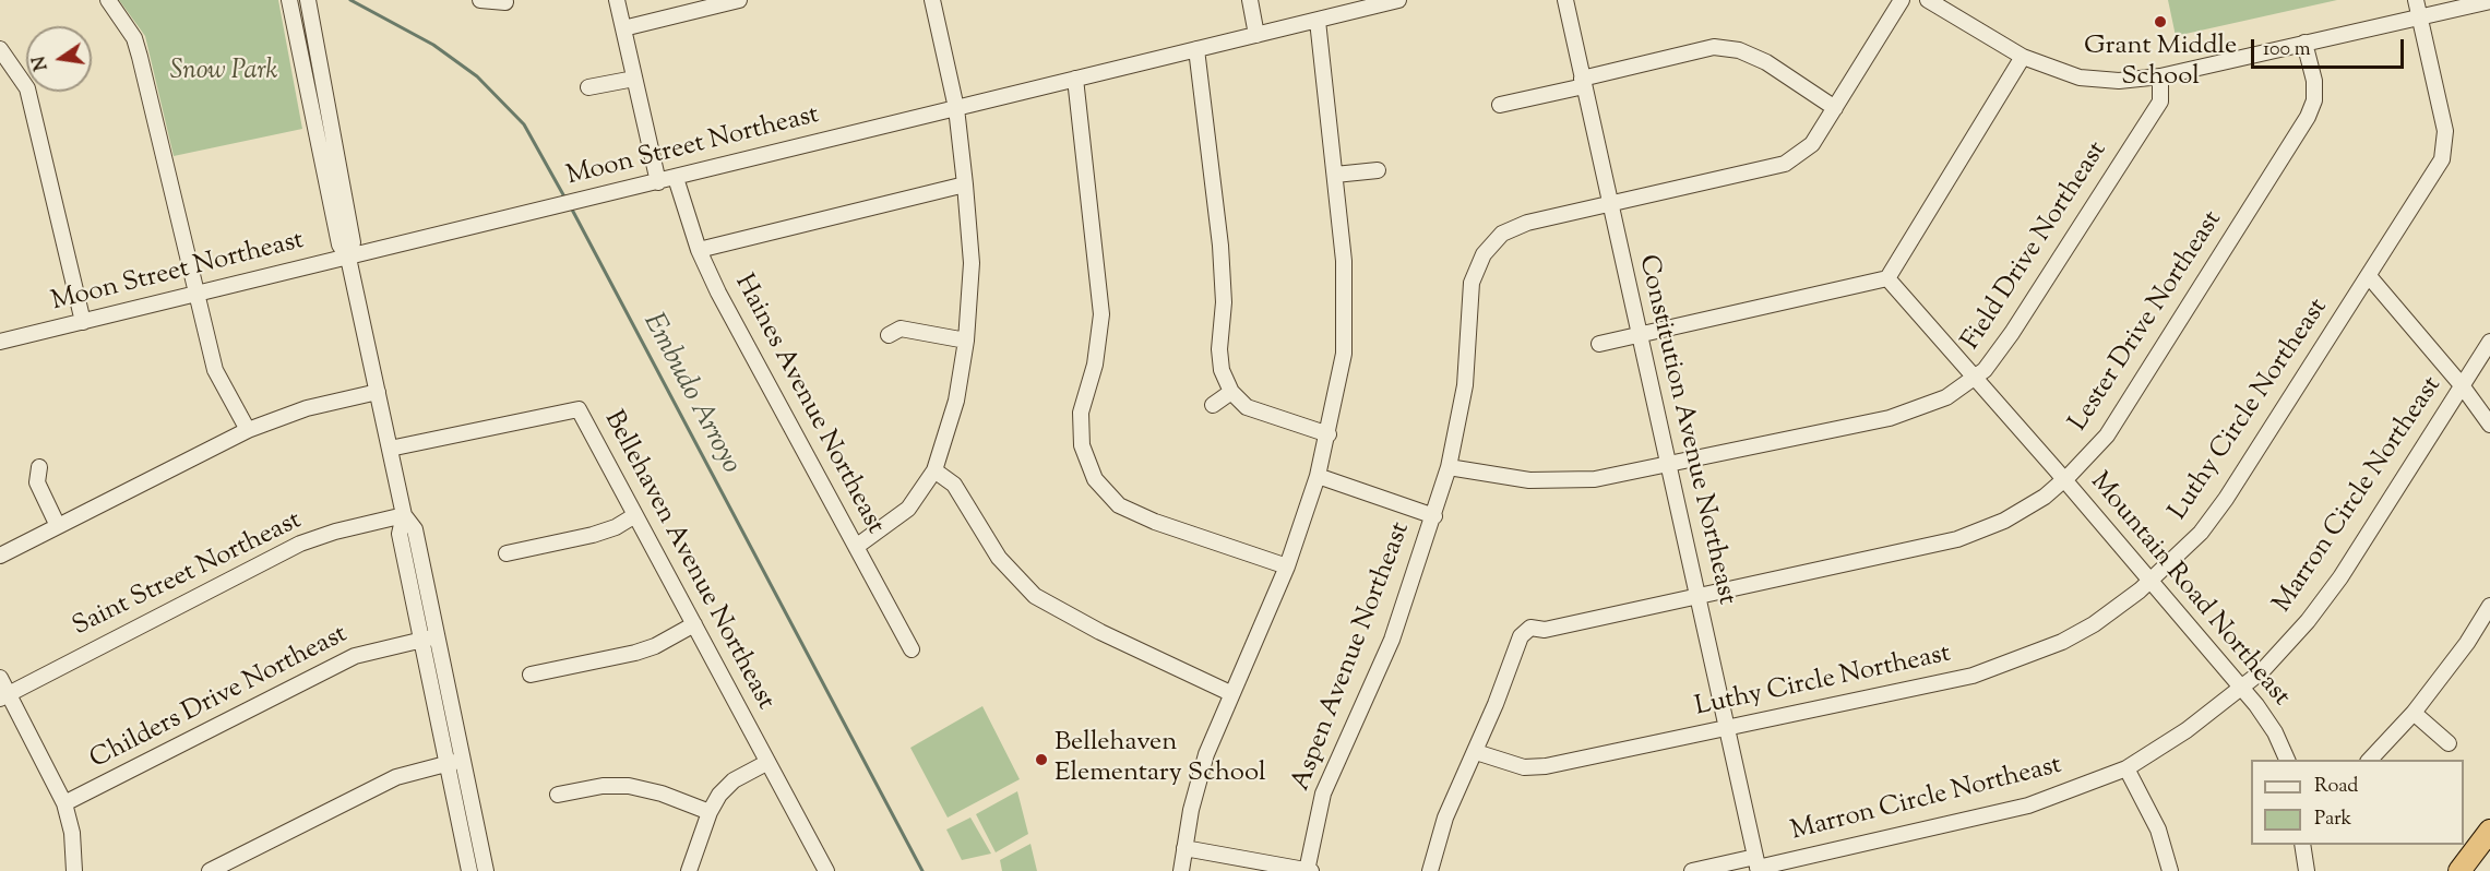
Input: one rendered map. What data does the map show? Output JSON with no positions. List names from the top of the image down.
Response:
{
  "streets": {
    "street": [
      "Moon Street Northeast",
      "Field Drive Northeast",
      "Lester Drive Northeast",
      "Haines Avenue Northeast",
      "Luthy Circle Northeast",
      "Constitution Avenue Northeast",
      "Marron Circle Northeast",
      "Bellehaven Avenue Northeast",
      "Saint Street Northeast",
      "Mountain Road Northeast",
      "Aspen Avenue Northeast",
      "Childers Drive Northeast"
    ]
  },
  "crossings": [
    ["Moon Street Northeast", "Haines Avenue Northeast"],
    ["Field Drive Northeast", "Constitution Avenue Northeast"],
    ["Field Drive Northeast", "Mountain Road Northeast"],
    ["Field Drive Northeast", "Aspen Avenue Northeast"],
    ["Lester Drive Northeast", "Luthy Circle Northeast"],
    ["Lester Drive Northeast", "Constitution Avenue Northeast"],
    ["Lester Drive Northeast", "Mountain Road Northeast"],
    ["Luthy Circle Northeast", "Constitution Avenue Northeast"],
    ["Luthy Circle Northeast", "Mountain Road Northeast"],
    ["Constitution Avenue Northeast", "Marron Circle Northeast"],
    ["Constitution Avenue Northeast", "Aspen Avenue Northeast"],
    ["Marron Circle Northeast", "Mountain Road Northeast"]
  ],
  "water": ["Embudo Arroyo"],
  "parks": ["Snow Park"],
  "places": ["Grant Middle School", "Bellehaven Elementary School"],
  "legend": ["Road", "Park"],
  "scale_bar": "100 m",
  "north": "left"
}
